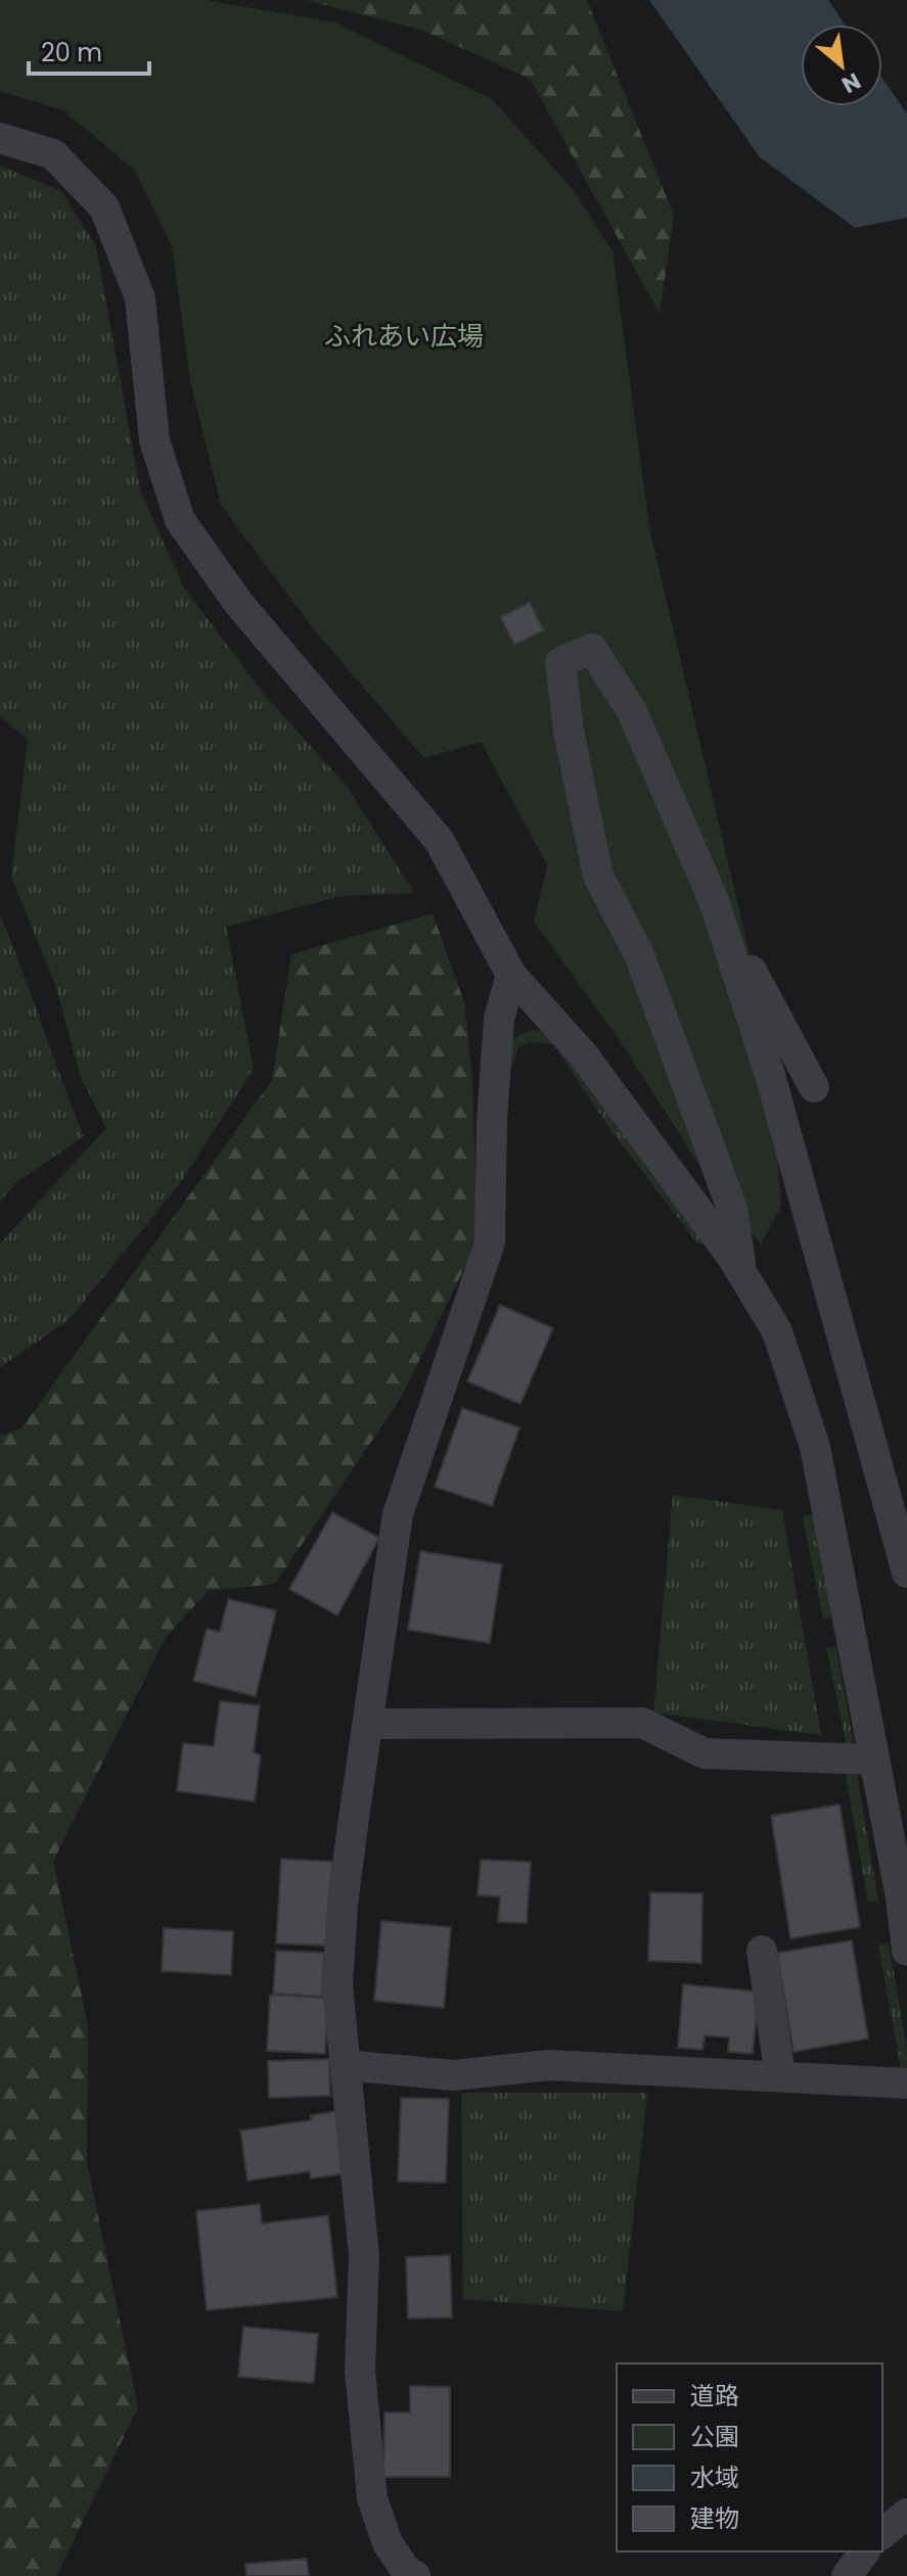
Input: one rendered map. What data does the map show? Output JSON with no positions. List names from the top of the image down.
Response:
{
  "parks": ["ふれあい広場"],
  "legend": [
    "道路",
    "公園",
    "水域",
    "建物"
  ],
  "scale_bar": "20 m",
  "north": "bottom right"
}
